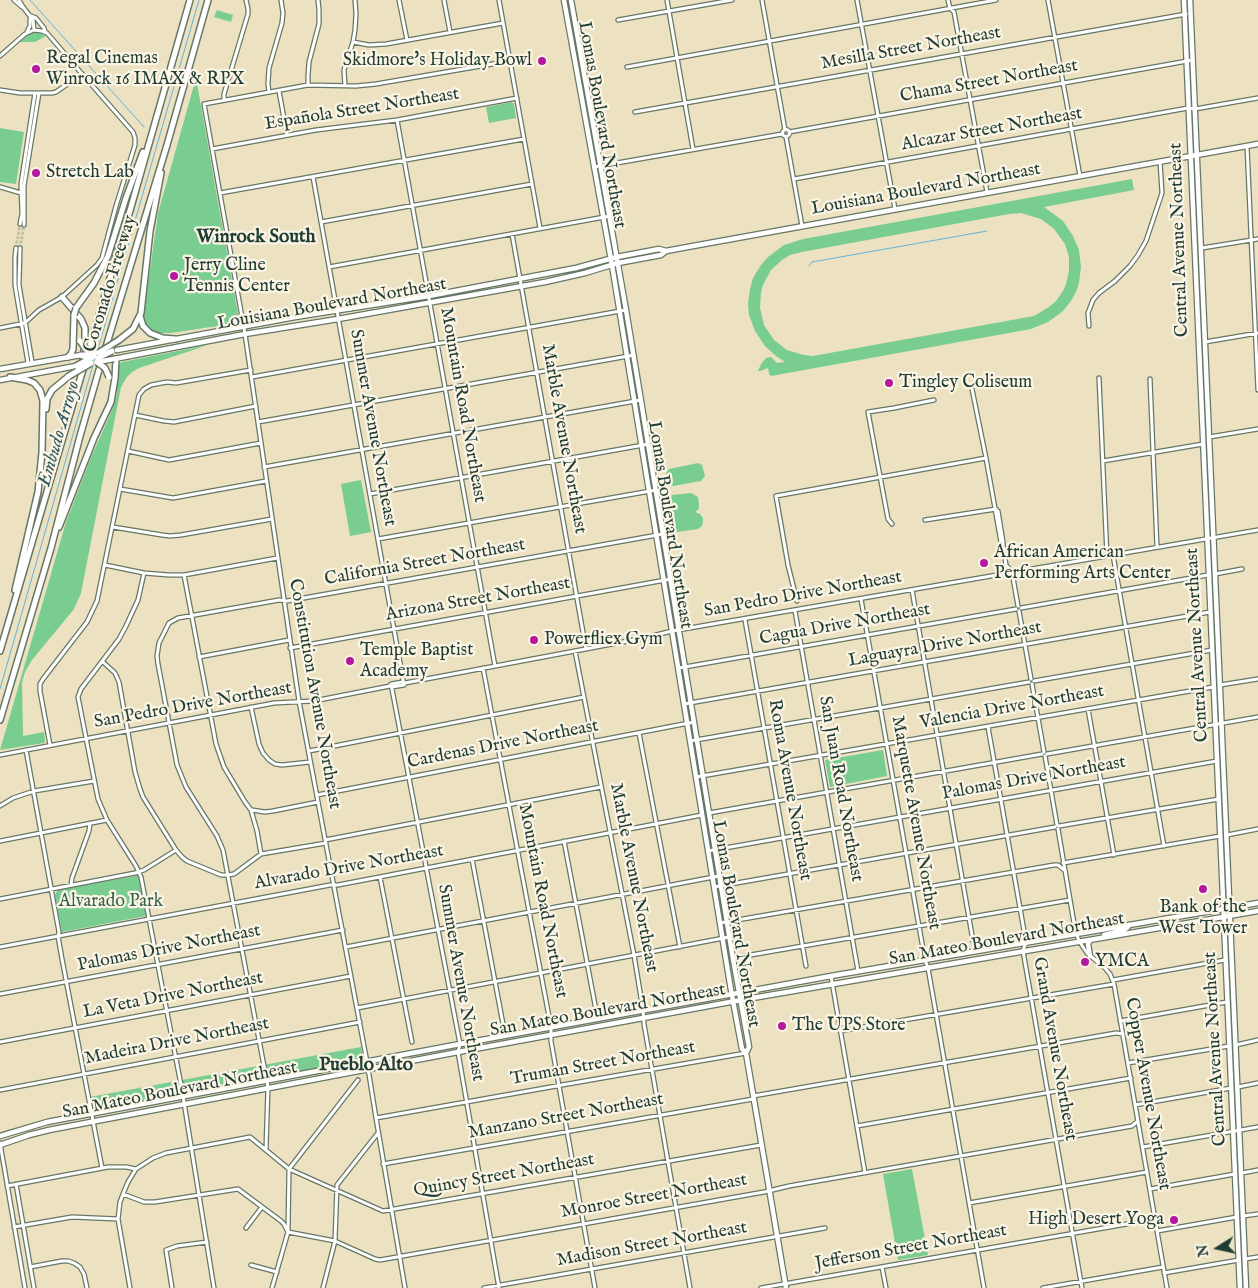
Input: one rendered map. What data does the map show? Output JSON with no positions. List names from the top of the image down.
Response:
{
  "streets": {
    "highway": ["Coronado Freeway"],
    "main road": [
      "Lomas Boulevard Northeast",
      "Louisiana Boulevard Northeast",
      "Central Avenue Northeast",
      "San Mateo Boulevard Northeast"
    ],
    "street": [
      "Mesilla Street Northeast",
      "Chama Street Northeast",
      "Española Street Northeast",
      "Alcazar Street Northeast",
      "Mountain Road Northeast",
      "Summer Avenue Northeast",
      "Marble Avenue Northeast",
      "California Street Northeast",
      "San Pedro Drive Northeast",
      "Arizona Street Northeast",
      "Cagua Drive Northeast",
      "Laguayra Drive Northeast",
      "Constitution Avenue Northeast",
      "Valencia Drive Northeast",
      "Cardenas Drive Northeast",
      "Palomas Drive Northeast",
      "San Juan Road Northeast",
      "Roma Avenue Northeast",
      "Marquette Avenue Northeast",
      "Alvarado Drive Northeast",
      "La Veta Drive Northeast",
      "Madeira Drive Northeast",
      "Grand Avenue Northeast",
      "Truman Street Northeast",
      "Copper Avenue Northeast",
      "Manzano Street Northeast",
      "Quincy Street Northeast",
      "Monroe Street Northeast",
      "Madison Street Northeast",
      "Jefferson Street Northeast"
    ]
  },
  "crossings": [
    ["Mesilla Street Northeast", "Central Avenue Northeast"],
    ["Chama Street Northeast", "Central Avenue Northeast"],
    ["Española Street Northeast", "Mountain Road Northeast"],
    ["Española Street Northeast", "Constitution Avenue Northeast"],
    ["Lomas Boulevard Northeast", "Louisiana Boulevard Northeast"],
    ["Lomas Boulevard Northeast", "California Street Northeast"],
    ["Lomas Boulevard Northeast", "San Pedro Drive Northeast"],
    ["Lomas Boulevard Northeast", "Arizona Street Northeast"],
    ["Lomas Boulevard Northeast", "Cagua Drive Northeast"],
    ["Lomas Boulevard Northeast", "Laguayra Drive Northeast"],
    ["Lomas Boulevard Northeast", "Valencia Drive Northeast"],
    ["Lomas Boulevard Northeast", "Cardenas Drive Northeast"],
    ["Lomas Boulevard Northeast", "Palomas Drive Northeast"],
    ["Lomas Boulevard Northeast", "Alvarado Drive Northeast"],
    ["Lomas Boulevard Northeast", "San Mateo Boulevard Northeast"],
    ["Lomas Boulevard Northeast", "Truman Street Northeast"],
    ["Lomas Boulevard Northeast", "Manzano Street Northeast"],
    ["Lomas Boulevard Northeast", "Quincy Street Northeast"],
    ["Lomas Boulevard Northeast", "Monroe Street Northeast"],
    ["Lomas Boulevard Northeast", "Madison Street Northeast"],
    ["Lomas Boulevard Northeast", "Jefferson Street Northeast"],
    ["Alcazar Street Northeast", "Central Avenue Northeast"],
    ["Louisiana Boulevard Northeast", "Central Avenue Northeast"],
    ["Louisiana Boulevard Northeast", "Mountain Road Northeast"],
    ["Louisiana Boulevard Northeast", "Summer Avenue Northeast"],
    ["Louisiana Boulevard Northeast", "Marble Avenue Northeast"],
    ["Louisiana Boulevard Northeast", "Constitution Avenue Northeast"],
    ["Central Avenue Northeast", "San Pedro Drive Northeast"],
    ["Central Avenue Northeast", "Cagua Drive Northeast"],
    ["Central Avenue Northeast", "Laguayra Drive Northeast"],
    ["Central Avenue Northeast", "Valencia Drive Northeast"],
    ["Central Avenue Northeast", "Palomas Drive Northeast"],
    ["Central Avenue Northeast", "San Mateo Boulevard Northeast"],
    ["Mountain Road Northeast", "California Street Northeast"],
    ["Mountain Road Northeast", "San Pedro Drive Northeast"],
    ["Mountain Road Northeast", "Arizona Street Northeast"],
    ["Mountain Road Northeast", "Cardenas Drive Northeast"],
    ["Mountain Road Northeast", "Alvarado Drive Northeast"],
    ["Mountain Road Northeast", "San Mateo Boulevard Northeast"],
    ["Mountain Road Northeast", "Truman Street Northeast"],
    ["Mountain Road Northeast", "Manzano Street Northeast"],
    ["Mountain Road Northeast", "Quincy Street Northeast"],
    ["Mountain Road Northeast", "Monroe Street Northeast"],
    ["Mountain Road Northeast", "Madison Street Northeast"],
    ["Summer Avenue Northeast", "California Street Northeast"],
    ["Summer Avenue Northeast", "San Pedro Drive Northeast"],
    ["Summer Avenue Northeast", "Arizona Street Northeast"],
    ["Summer Avenue Northeast", "Cardenas Drive Northeast"],
    ["Summer Avenue Northeast", "Alvarado Drive Northeast"],
    ["Summer Avenue Northeast", "San Mateo Boulevard Northeast"],
    ["Summer Avenue Northeast", "Truman Street Northeast"],
    ["Summer Avenue Northeast", "Manzano Street Northeast"],
    ["Summer Avenue Northeast", "Quincy Street Northeast"],
    ["Summer Avenue Northeast", "Monroe Street Northeast"],
    ["Summer Avenue Northeast", "Madison Street Northeast"],
    ["Marble Avenue Northeast", "California Street Northeast"],
    ["Marble Avenue Northeast", "San Pedro Drive Northeast"],
    ["Marble Avenue Northeast", "Arizona Street Northeast"],
    ["Marble Avenue Northeast", "Cardenas Drive Northeast"],
    ["Marble Avenue Northeast", "Alvarado Drive Northeast"],
    ["Marble Avenue Northeast", "San Mateo Boulevard Northeast"],
    ["Marble Avenue Northeast", "Truman Street Northeast"],
    ["Marble Avenue Northeast", "Manzano Street Northeast"],
    ["Marble Avenue Northeast", "Quincy Street Northeast"],
    ["Marble Avenue Northeast", "Monroe Street Northeast"],
    ["Marble Avenue Northeast", "Madison Street Northeast"],
    ["California Street Northeast", "San Pedro Drive Northeast"],
    ["California Street Northeast", "Constitution Avenue Northeast"],
    ["California Street Northeast", "Palomas Drive Northeast"],
    ["California Street Northeast", "Alvarado Drive Northeast"],
    ["California Street Northeast", "San Mateo Boulevard Northeast"],
    ["California Street Northeast", "La Veta Drive Northeast"],
    ["California Street Northeast", "Madeira Drive Northeast"],
    ["California Street Northeast", "Quincy Street Northeast"],
    ["San Pedro Drive Northeast", "Constitution Avenue Northeast"],
    ["San Pedro Drive Northeast", "San Juan Road Northeast"],
    ["San Pedro Drive Northeast", "Roma Avenue Northeast"],
    ["San Pedro Drive Northeast", "Marquette Avenue Northeast"],
    ["San Pedro Drive Northeast", "Copper Avenue Northeast"],
    ["Arizona Street Northeast", "Constitution Avenue Northeast"],
    ["Cagua Drive Northeast", "San Juan Road Northeast"],
    ["Cagua Drive Northeast", "Roma Avenue Northeast"],
    ["Cagua Drive Northeast", "Marquette Avenue Northeast"],
    ["Cagua Drive Northeast", "Copper Avenue Northeast"],
    ["Laguayra Drive Northeast", "San Juan Road Northeast"],
    ["Laguayra Drive Northeast", "Roma Avenue Northeast"],
    ["Laguayra Drive Northeast", "Marquette Avenue Northeast"],
    ["Laguayra Drive Northeast", "Copper Avenue Northeast"],
    ["Constitution Avenue Northeast", "Cardenas Drive Northeast"],
    ["Constitution Avenue Northeast", "Palomas Drive Northeast"],
    ["Constitution Avenue Northeast", "Alvarado Drive Northeast"],
    ["Constitution Avenue Northeast", "San Mateo Boulevard Northeast"],
    ["Constitution Avenue Northeast", "La Veta Drive Northeast"],
    ["Constitution Avenue Northeast", "Madeira Drive Northeast"],
    ["Constitution Avenue Northeast", "Truman Street Northeast"],
    ["Constitution Avenue Northeast", "Manzano Street Northeast"],
    ["Constitution Avenue Northeast", "Quincy Street Northeast"],
    ["Constitution Avenue Northeast", "Monroe Street Northeast"],
    ["Valencia Drive Northeast", "San Juan Road Northeast"],
    ["Valencia Drive Northeast", "Roma Avenue Northeast"],
    ["Valencia Drive Northeast", "Marquette Avenue Northeast"],
    ["Valencia Drive Northeast", "Grand Avenue Northeast"],
    ["Valencia Drive Northeast", "Copper Avenue Northeast"],
    ["Palomas Drive Northeast", "San Juan Road Northeast"],
    ["Palomas Drive Northeast", "Roma Avenue Northeast"],
    ["Palomas Drive Northeast", "Marquette Avenue Northeast"],
    ["Palomas Drive Northeast", "Grand Avenue Northeast"],
    ["Palomas Drive Northeast", "Copper Avenue Northeast"],
    ["San Juan Road Northeast", "San Mateo Boulevard Northeast"],
    ["Marquette Avenue Northeast", "San Mateo Boulevard Northeast"],
    ["Marquette Avenue Northeast", "Manzano Street Northeast"],
    ["Marquette Avenue Northeast", "Monroe Street Northeast"],
    ["Marquette Avenue Northeast", "Jefferson Street Northeast"],
    ["San Mateo Boulevard Northeast", "Grand Avenue Northeast"],
    ["San Mateo Boulevard Northeast", "Copper Avenue Northeast"],
    ["Grand Avenue Northeast", "Manzano Street Northeast"],
    ["Grand Avenue Northeast", "Monroe Street Northeast"],
    ["Grand Avenue Northeast", "Jefferson Street Northeast"],
    ["Copper Avenue Northeast", "Manzano Street Northeast"],
    ["Copper Avenue Northeast", "Monroe Street Northeast"],
    ["Copper Avenue Northeast", "Jefferson Street Northeast"]
  ],
  "districts": ["Winrock South", "Pueblo Alto"],
  "water": ["Embudo Arroyo"],
  "parks": ["Alvarado Park"],
  "places": [
    "Skidmore's Holiday Bowl",
    "Regal Cinemas Winrock 16 IMAX & RPX",
    "Stretch Lab",
    "Jerry Cline Tennis Center",
    "Tingley Coliseum",
    "African American Performing Arts Center",
    "Powerfliex Gym",
    "Temple Baptist Academy",
    "Bank of the West Tower",
    "YMCA",
    "The UPS Store",
    "High Desert Yoga"
  ],
  "north": "left"
}
